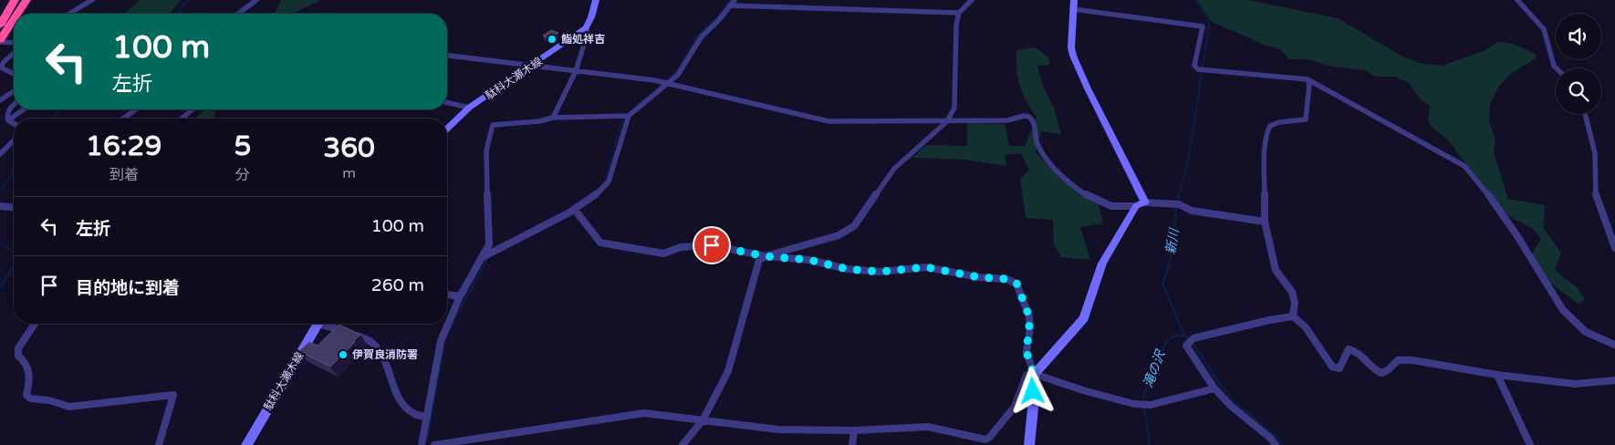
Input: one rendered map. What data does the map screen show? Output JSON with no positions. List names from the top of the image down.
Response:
{
  "streets": {
    "street": ["駄科大瀬木線"]
  },
  "water": ["新川", "滝の沢"],
  "places": ["鮨処祥吉", "伊賀良消防署"],
  "page": {
    "turn": ["100 m", "左折"],
    "eta": [
      "16:29",
      "到着",
      "5",
      "分",
      "360",
      "m"
    ],
    "list": [
      {
        "name": "左折",
        "value": "100 m"
      },
      {
        "name": "目的地に到着",
        "value": "260 m"
      }
    ]
  }
}
